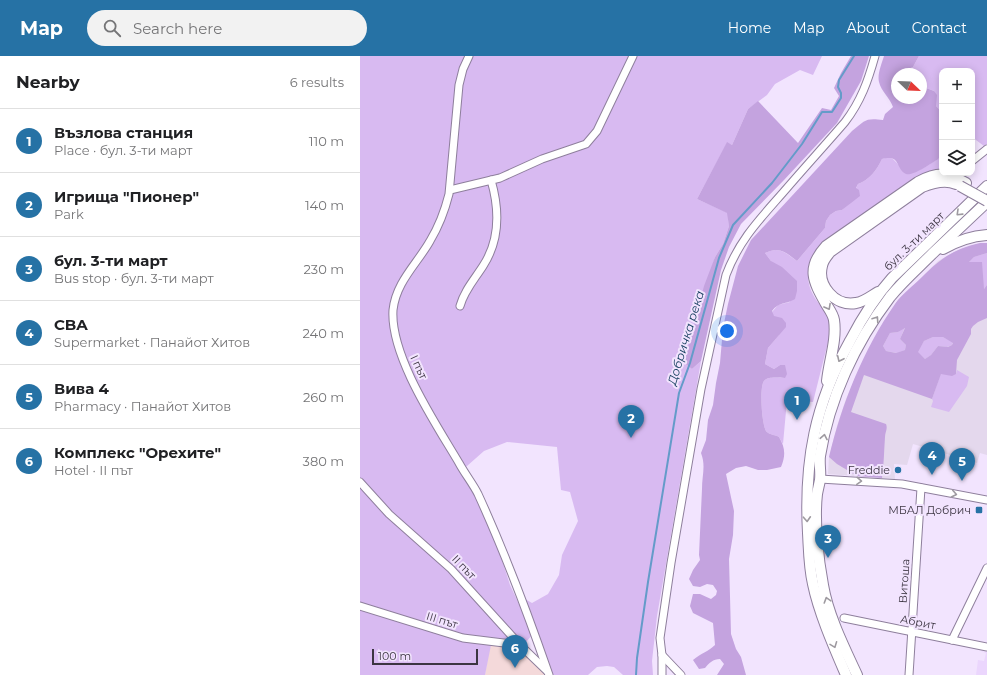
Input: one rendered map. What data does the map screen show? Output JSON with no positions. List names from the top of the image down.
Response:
{
  "streets": {
    "main road": ["бул. 3-ти март"],
    "street": [
      "І път",
      "ІІ път",
      "Витоша",
      "ІІІ път",
      "Абрит"
    ]
  },
  "crossings": [
    ["І път", "ІІ път"],
    ["ІІ път", "ІІІ път"],
    ["Витоша", "Абрит"]
  ],
  "water": ["Добричка река"],
  "places": {
    "other": ["Freddie"],
    "transit": ["МБАЛ Добрич"]
  },
  "scale_bar": "100 m",
  "north": "bottom right",
  "page": {
    "header": "Map",
    "search": "Search here",
    "nav": [
      "Home",
      "Map",
      "About",
      "Contact"
    ],
    "heading": ["Nearby", "6 results"],
    "map_buttons": ["+", "−"],
    "list": [
      {
        "mark": "1",
        "name": "Възлова станция",
        "note": "Place · бул. 3-ти март",
        "value": "110 m"
      },
      {
        "mark": "2",
        "name": "Игрища \"Пионер\"",
        "note": "Park",
        "value": "140 m"
      },
      {
        "mark": "3",
        "name": "бул. 3-ти март",
        "note": "Bus stop · бул. 3-ти март",
        "value": "230 m"
      },
      {
        "mark": "4",
        "name": "CBA",
        "note": "Supermarket · Панайот Хитов",
        "value": "240 m"
      },
      {
        "mark": "5",
        "name": "Вива 4",
        "note": "Pharmacy · Панайот Хитов",
        "value": "260 m"
      },
      {
        "mark": "6",
        "name": "Комплекс \"Орехите\"",
        "note": "Hotel · ІІ път",
        "value": "380 m"
      }
    ],
    "pins": [
      "1",
      "2",
      "4",
      "5",
      "3",
      "6"
    ],
    "scale": "100 m"
  }
}
